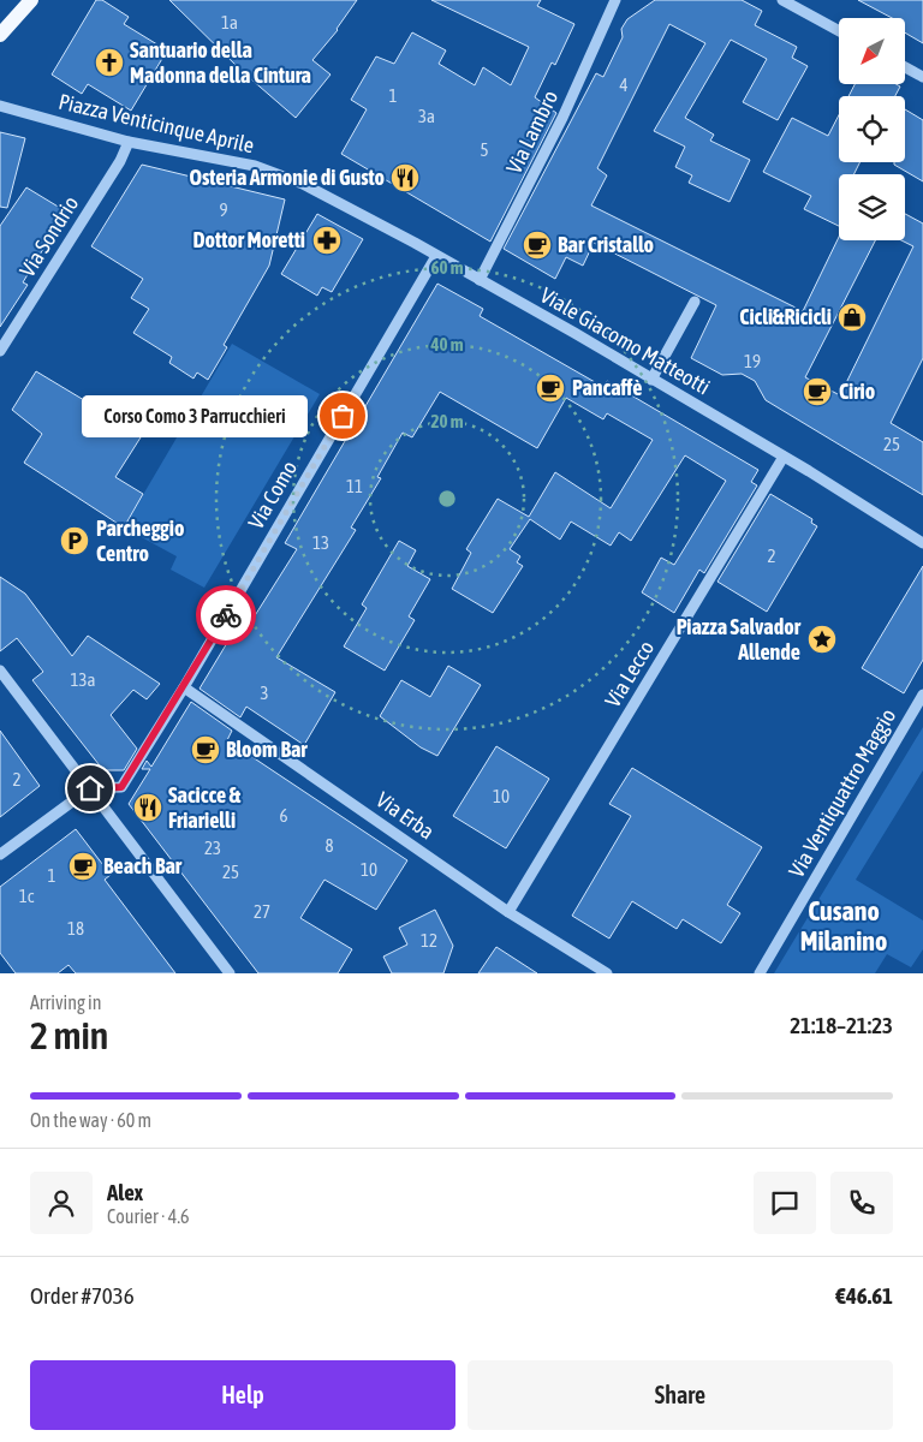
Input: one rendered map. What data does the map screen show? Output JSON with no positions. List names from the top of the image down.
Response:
{
  "streets": {
    "street": [
      "Piazza Venticinque Aprile",
      "Via Lambro",
      "Via Sondrio",
      "Viale Giacomo Matteotti",
      "Via Como",
      "Via Lecco",
      "Via Ventiquattro Maggio",
      "Via Erba"
    ]
  },
  "crossings": [
    ["Piazza Venticinque Aprile", "Via Sondrio"],
    ["Piazza Venticinque Aprile", "Viale Giacomo Matteotti"],
    ["Via Lambro", "Viale Giacomo Matteotti"],
    ["Viale Giacomo Matteotti", "Via Como"],
    ["Viale Giacomo Matteotti", "Via Lecco"],
    ["Via Como", "Via Erba"],
    ["Via Lecco", "Via Erba"]
  ],
  "districts": ["Cusano Milanino"],
  "places": {
    "church": ["Santuario della Madonna della Cintura"],
    "restaurant": ["Osteria Armonie di Gusto", "Sacicce & Friarielli"],
    "pharmacy": ["Dottor Moretti"],
    "cafe": [
      "Bar Cristallo",
      "Pancaffè",
      "Cirio",
      "Bloom Bar",
      "Beach Bar"
    ],
    "shop": ["Cicli&Ricicli"],
    "other": ["Corso Como 3 Parrucchieri"],
    "parking": ["Parcheggio Centro"],
    "place": ["Piazza Salvador Allende"]
  },
  "house_numbers": [
    "1a",
    "4",
    "1",
    "3a",
    "5",
    "9",
    "19",
    "25",
    "11",
    "13",
    "2",
    "13a",
    "3",
    "2",
    "10",
    "6",
    "8",
    "23",
    "10",
    "25",
    "1",
    "1c",
    "27",
    "18",
    "12"
  ],
  "north": "bottom left",
  "page": {
    "bubble": "Corso Como 3 Parrucchieri",
    "heading": ["2 min", "Arriving in", "21:18–21:23"],
    "panel": [
      "Alex",
      "Courier · 4.6",
      "Order #7036",
      "€46.61"
    ],
    "bar": "On the way · 60 m",
    "buttons": ["Help", "Share"]
  },
  "rings": ["60 m", "40 m", "20 m"]
}
